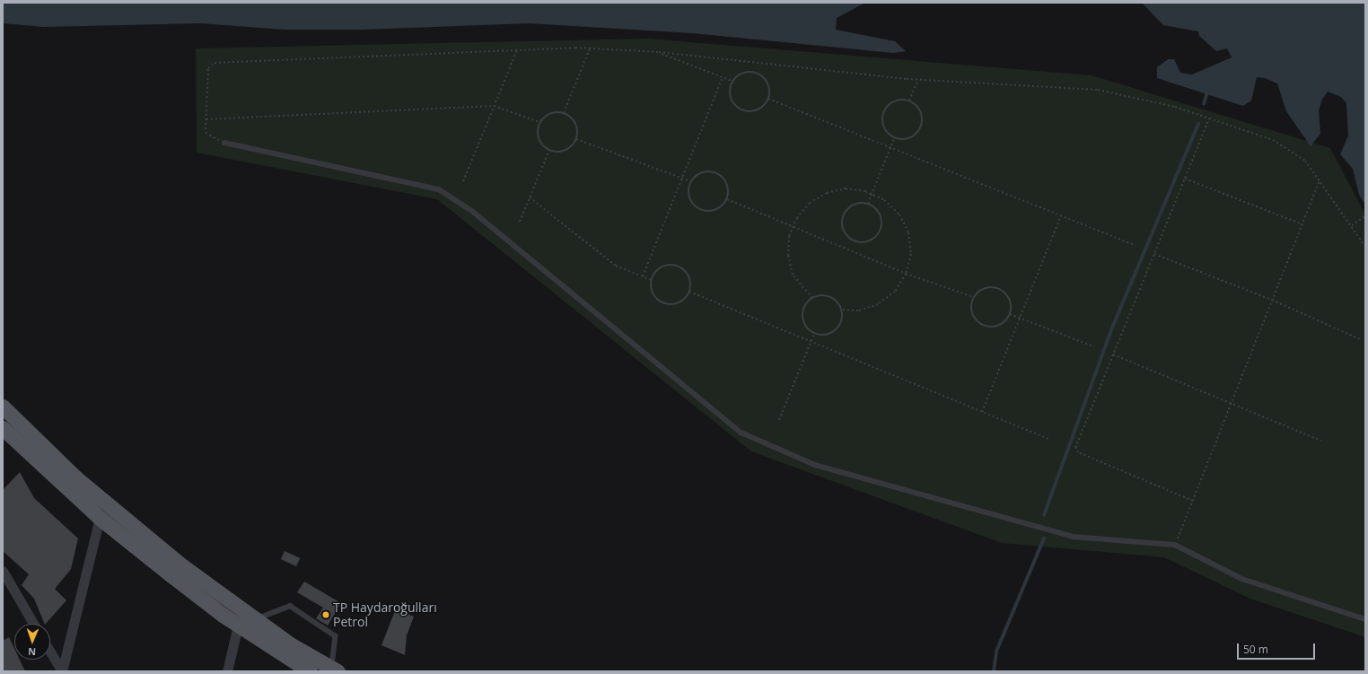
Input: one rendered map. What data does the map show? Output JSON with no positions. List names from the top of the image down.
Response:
{
  "places": ["TP Haydaroğulları Petrol"],
  "scale_bar": "50 m",
  "north": "bottom"
}
